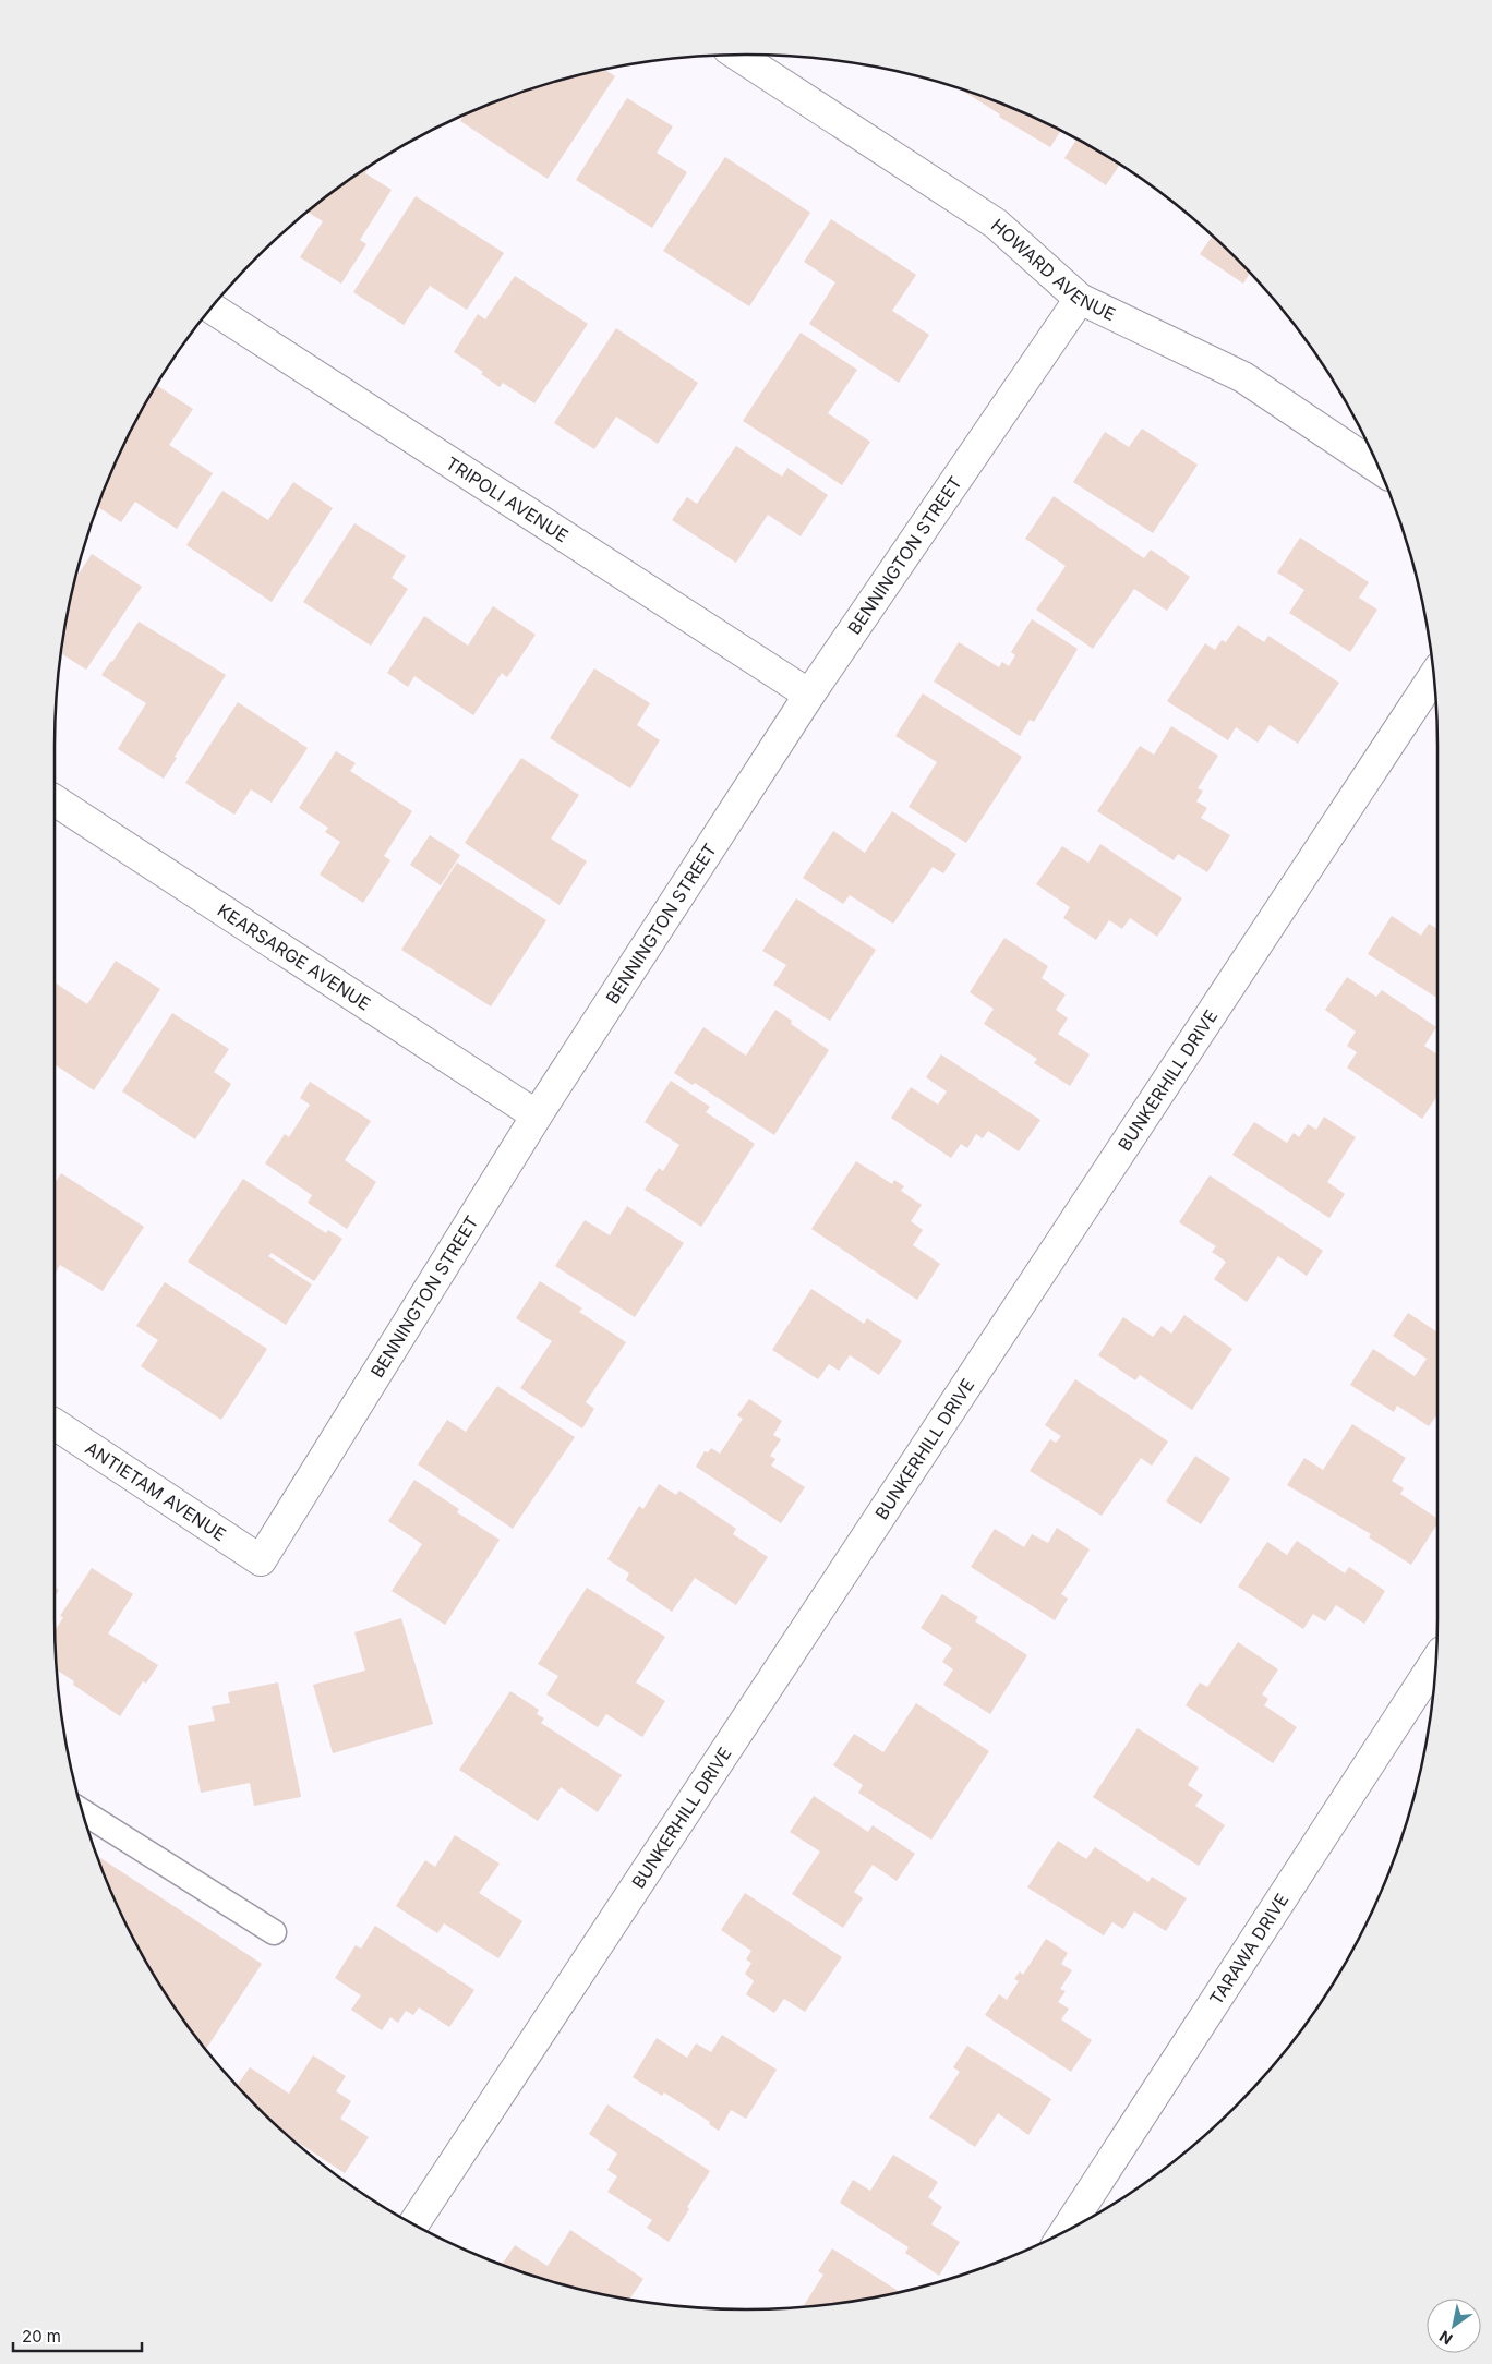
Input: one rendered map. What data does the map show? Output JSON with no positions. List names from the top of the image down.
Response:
{
  "streets": {
    "street": [
      "HOWARD AVENUE",
      "TRIPOLI AVENUE",
      "BENNINGTON STREET",
      "KEARSARGE AVENUE",
      "BUNKERHILL DRIVE",
      "ANTIETAM AVENUE",
      "TARAWA DRIVE"
    ]
  },
  "crossings": [
    ["HOWARD AVENUE", "BENNINGTON STREET"],
    ["TRIPOLI AVENUE", "BENNINGTON STREET"],
    ["BENNINGTON STREET", "KEARSARGE AVENUE"],
    ["BENNINGTON STREET", "ANTIETAM AVENUE"]
  ],
  "scale_bar": "20 m",
  "north": "bottom left"
}
